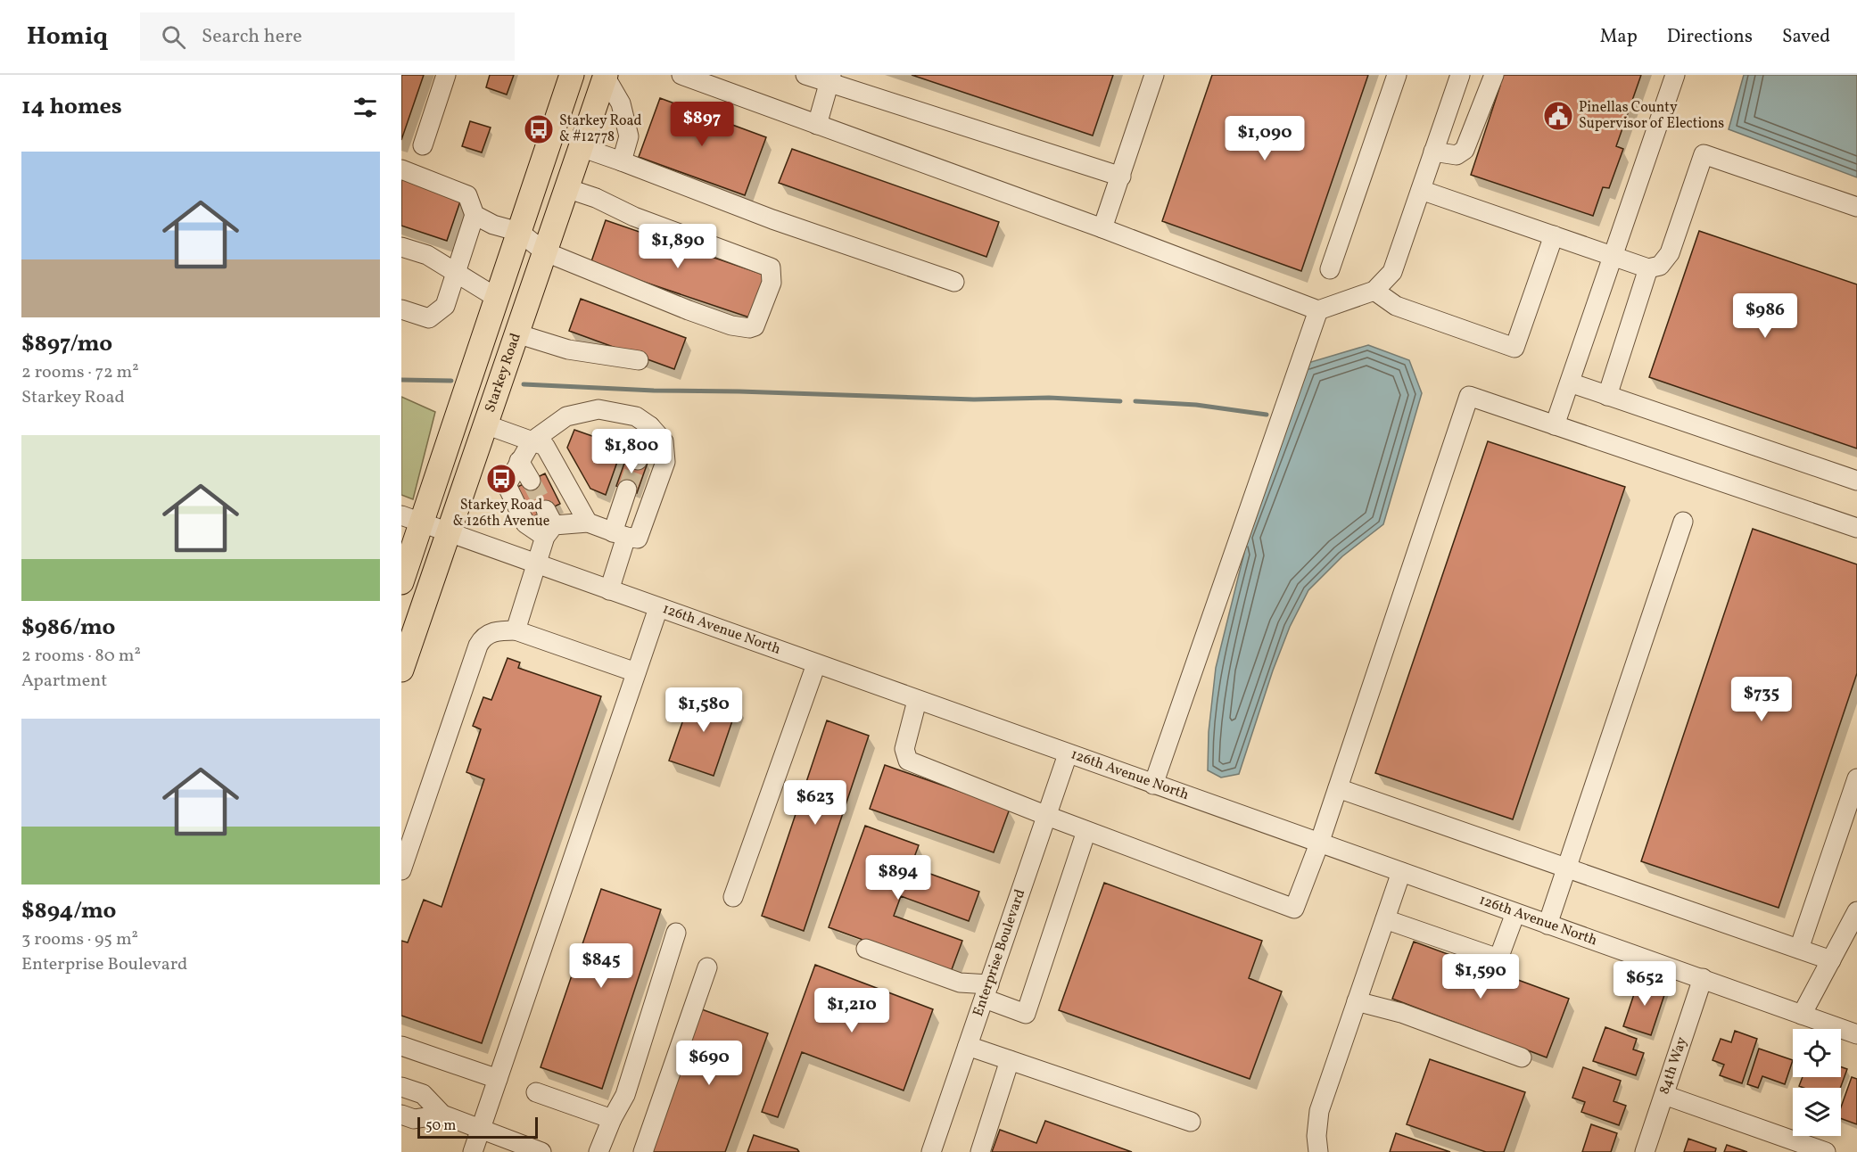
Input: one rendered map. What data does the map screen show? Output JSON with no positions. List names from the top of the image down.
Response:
{
  "streets": {
    "main road": ["Starkey Road"],
    "street": ["126th Avenue North", "Enterprise Boulevard", "84th Way"]
  },
  "crossings": [
    ["Starkey Road", "126th Avenue North"],
    ["126th Avenue North", "Enterprise Boulevard"],
    ["126th Avenue North", "84th Way"]
  ],
  "places": {
    "public building": ["Pinellas County Supervisor of Elections"],
    "bus stop": ["Starkey Road & #12778", "Starkey Road & 126th Avenue"]
  },
  "scale_bar": "50 m",
  "page": {
    "header": "Homiq",
    "search": "Search here",
    "nav": ["Map", "Directions", "Saved"],
    "heading": "14 homes",
    "price": [
      "$897",
      "$1,090",
      "$1,890",
      "$986",
      "$1,800",
      "$735",
      "$1,580",
      "$623",
      "$894",
      "$845",
      "$1,590",
      "$652",
      "$1,210",
      "$690"
    ],
    "list": [
      {
        "name": "$897/mo",
        "note": "2 rooms · 72 m² · Starkey Road"
      },
      {
        "name": "$986/mo",
        "note": "2 rooms · 80 m² · Apartment"
      },
      {
        "name": "$894/mo",
        "note": "3 rooms · 95 m² · Enterprise Boulevard"
      }
    ],
    "scale": "50 m"
  }
}
